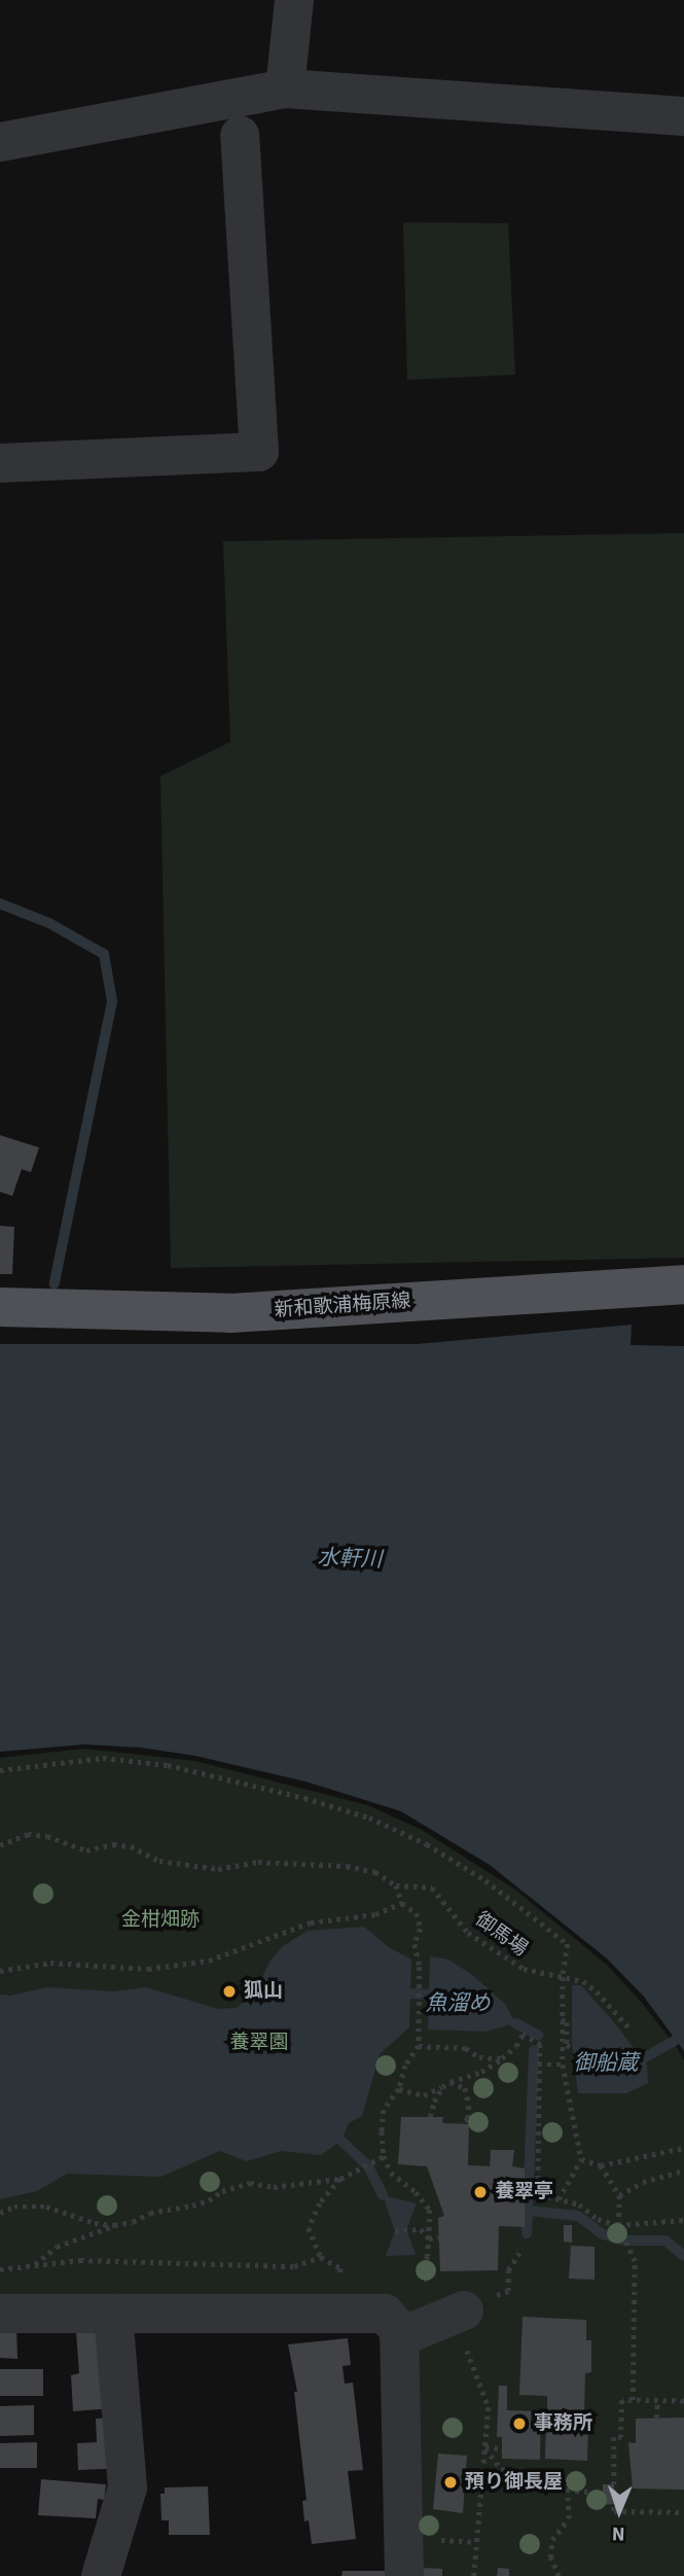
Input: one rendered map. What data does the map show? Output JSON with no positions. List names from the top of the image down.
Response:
{
  "streets": {
    "main road": ["新和歌浦梅原線"],
    "path": ["御馬場"]
  },
  "water": ["水軒川", "魚溜め", "御船蔵"],
  "parks": ["金柑畑跡", "養翠園"],
  "places": [
    "狐山",
    "養翠亭",
    "事務所",
    "預り御長屋"
  ],
  "north": "bottom"
}
